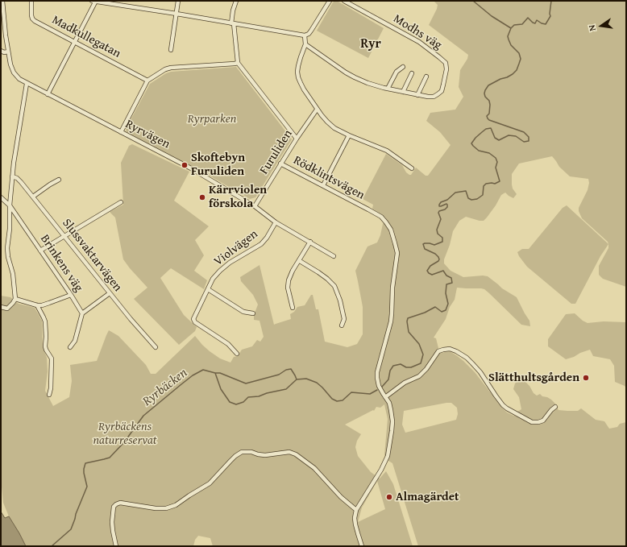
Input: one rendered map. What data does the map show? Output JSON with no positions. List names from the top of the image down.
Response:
{
  "streets": {
    "street": [
      "Modhs väg",
      "Madkullegatan",
      "Ryrvägen",
      "Furuliden",
      "Rödklintsvägen",
      "Violvägen",
      "Slussvaktarvägen",
      "Brinkens väg"
    ]
  },
  "crossings": [
    ["Ryrvägen", "Furuliden"],
    ["Ryrvägen", "Violvägen"],
    ["Furuliden", "Rödklintsvägen"]
  ],
  "districts": ["Ryr"],
  "water": ["Ryrbäcken"],
  "parks": ["Ryrparken", "Ryrbäckens naturreservat"],
  "places": [
    "Skoftebyn Furuliden",
    "Kärrviolen förskola",
    "Slätthultsgården",
    "Almagärdet"
  ],
  "north": "left"
}
